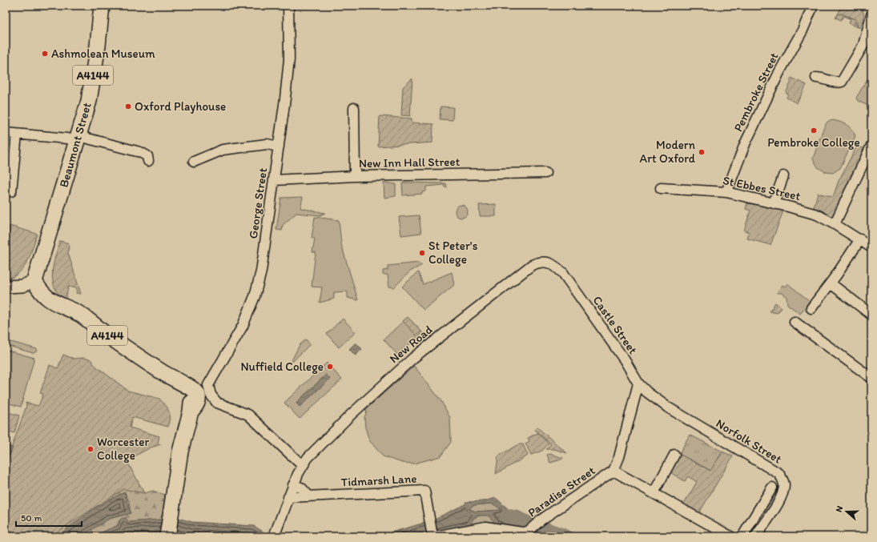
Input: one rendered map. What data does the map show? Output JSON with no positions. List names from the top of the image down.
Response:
{
  "streets": {
    "main road": ["A4144", "Beaumont Street"],
    "street": [
      "Pembroke Street",
      "New Inn Hall Street",
      "St Ebbes Street",
      "George Street",
      "Castle Street",
      "New Road",
      "Norfolk Street",
      "Tidmarsh Lane",
      "Paradise Street"
    ]
  },
  "crossings": [
    ["A4144", "Beaumont Street"],
    ["Pembroke Street", "St Ebbes Street"],
    ["New Inn Hall Street", "George Street"],
    ["George Street", "New Road"],
    ["Castle Street", "New Road"],
    ["Castle Street", "Norfolk Street"],
    ["Castle Street", "Paradise Street"],
    ["New Road", "Tidmarsh Lane"],
    ["Tidmarsh Lane", "Paradise Street"]
  ],
  "places": [
    "Ashmolean Museum",
    "Oxford Playhouse",
    "Pembroke College",
    "Modern Art Oxford",
    "St Peter's College",
    "Nuffield College",
    "Worcester College"
  ],
  "scale_bar": "50 m",
  "north": "left"
}
